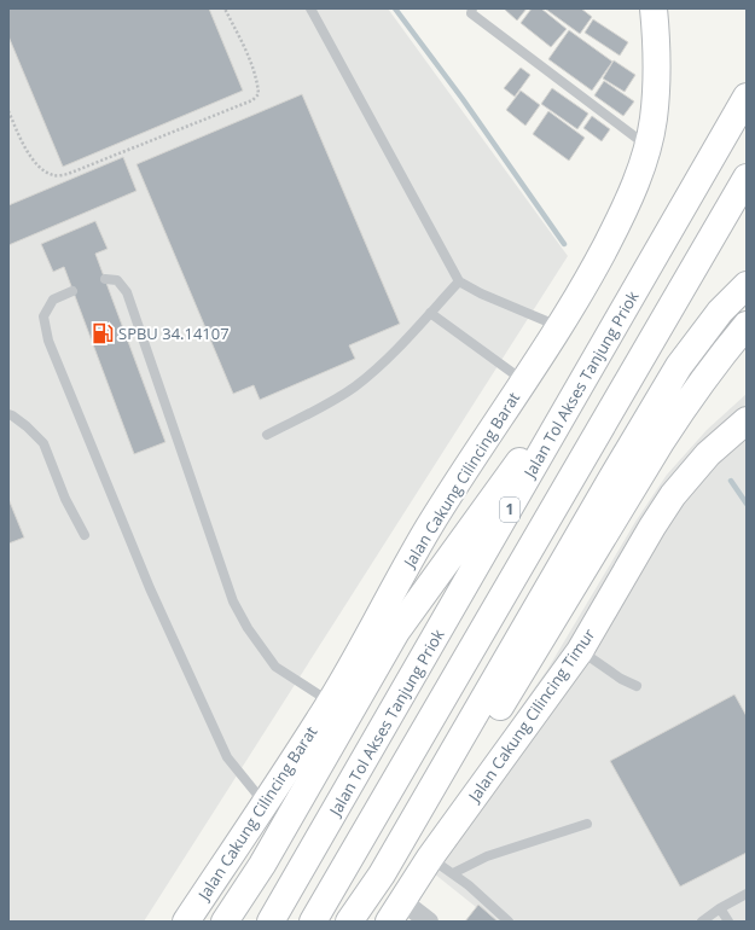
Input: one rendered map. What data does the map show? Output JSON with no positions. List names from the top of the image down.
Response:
{
  "streets": {
    "highway": [
      "Jalan Tol Akses Tanjung Priok",
      "Jalan Cakung Cilincing Barat",
      "1",
      "Jalan Cakung Cilincing Timur"
    ]
  },
  "places": {
    "fuel station": ["SPBU 34.14107"]
  }
}
